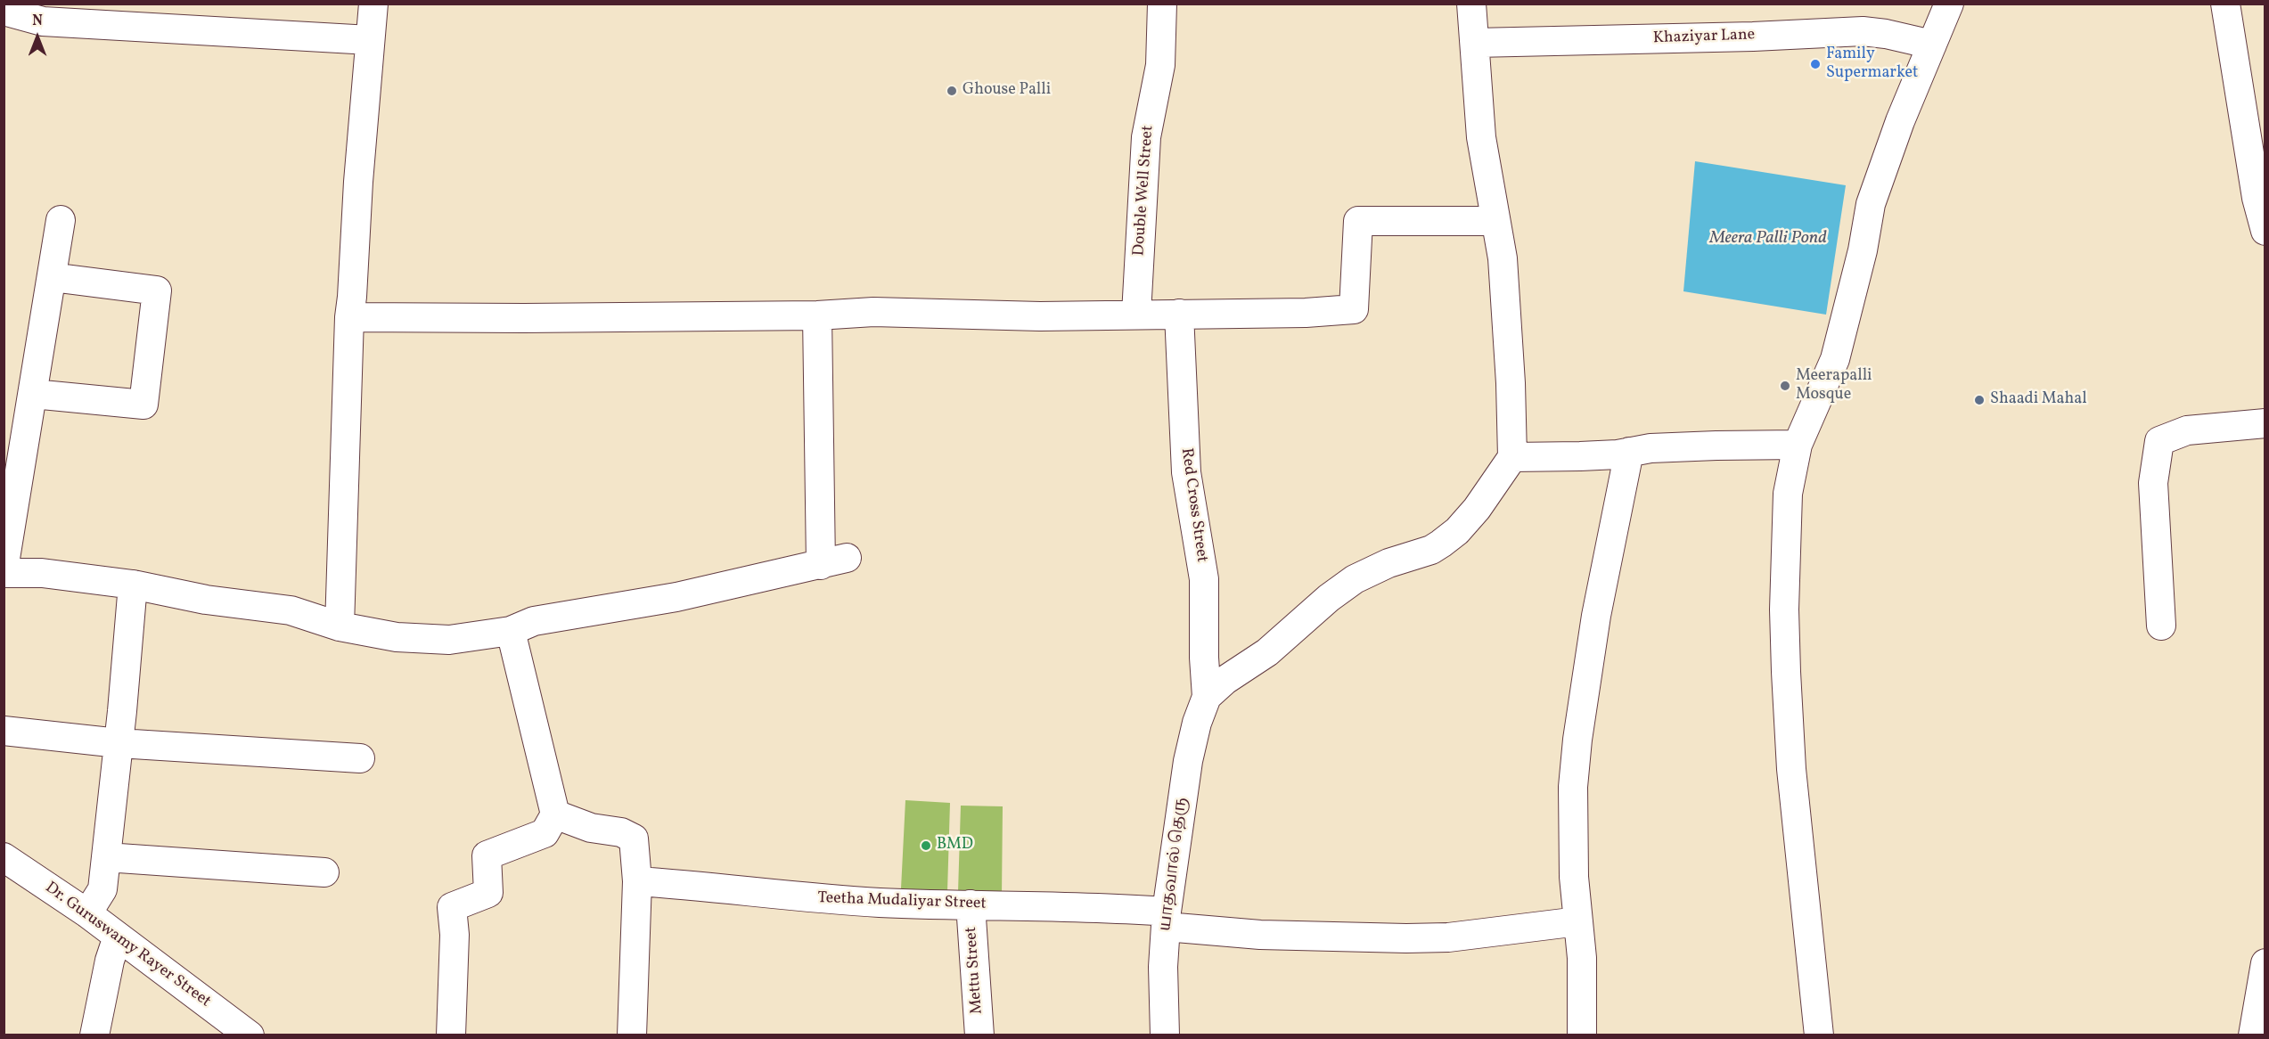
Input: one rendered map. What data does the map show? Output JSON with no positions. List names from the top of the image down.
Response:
{
  "streets": {
    "street": [
      "Khaziyar Lane",
      "Double Well Street",
      "Red Cross Street",
      "யாதவால் தெரு",
      "Teetha Mudaliyar Street",
      "Dr. Guruswamy Rayer Street",
      "Mettu Street"
    ]
  },
  "crossings": [
    ["Red Cross Street", "யாதவால் தெரு"],
    ["யாதவால் தெரு", "Teetha Mudaliyar Street"],
    ["Teetha Mudaliyar Street", "Mettu Street"]
  ],
  "water": ["Meera Palli Pond"],
  "places": [
    "Family Supermarket",
    "Ghouse Palli",
    "Meerapalli Mosque",
    "Shaadi Mahal",
    "BMD"
  ],
  "north": "top"
}
